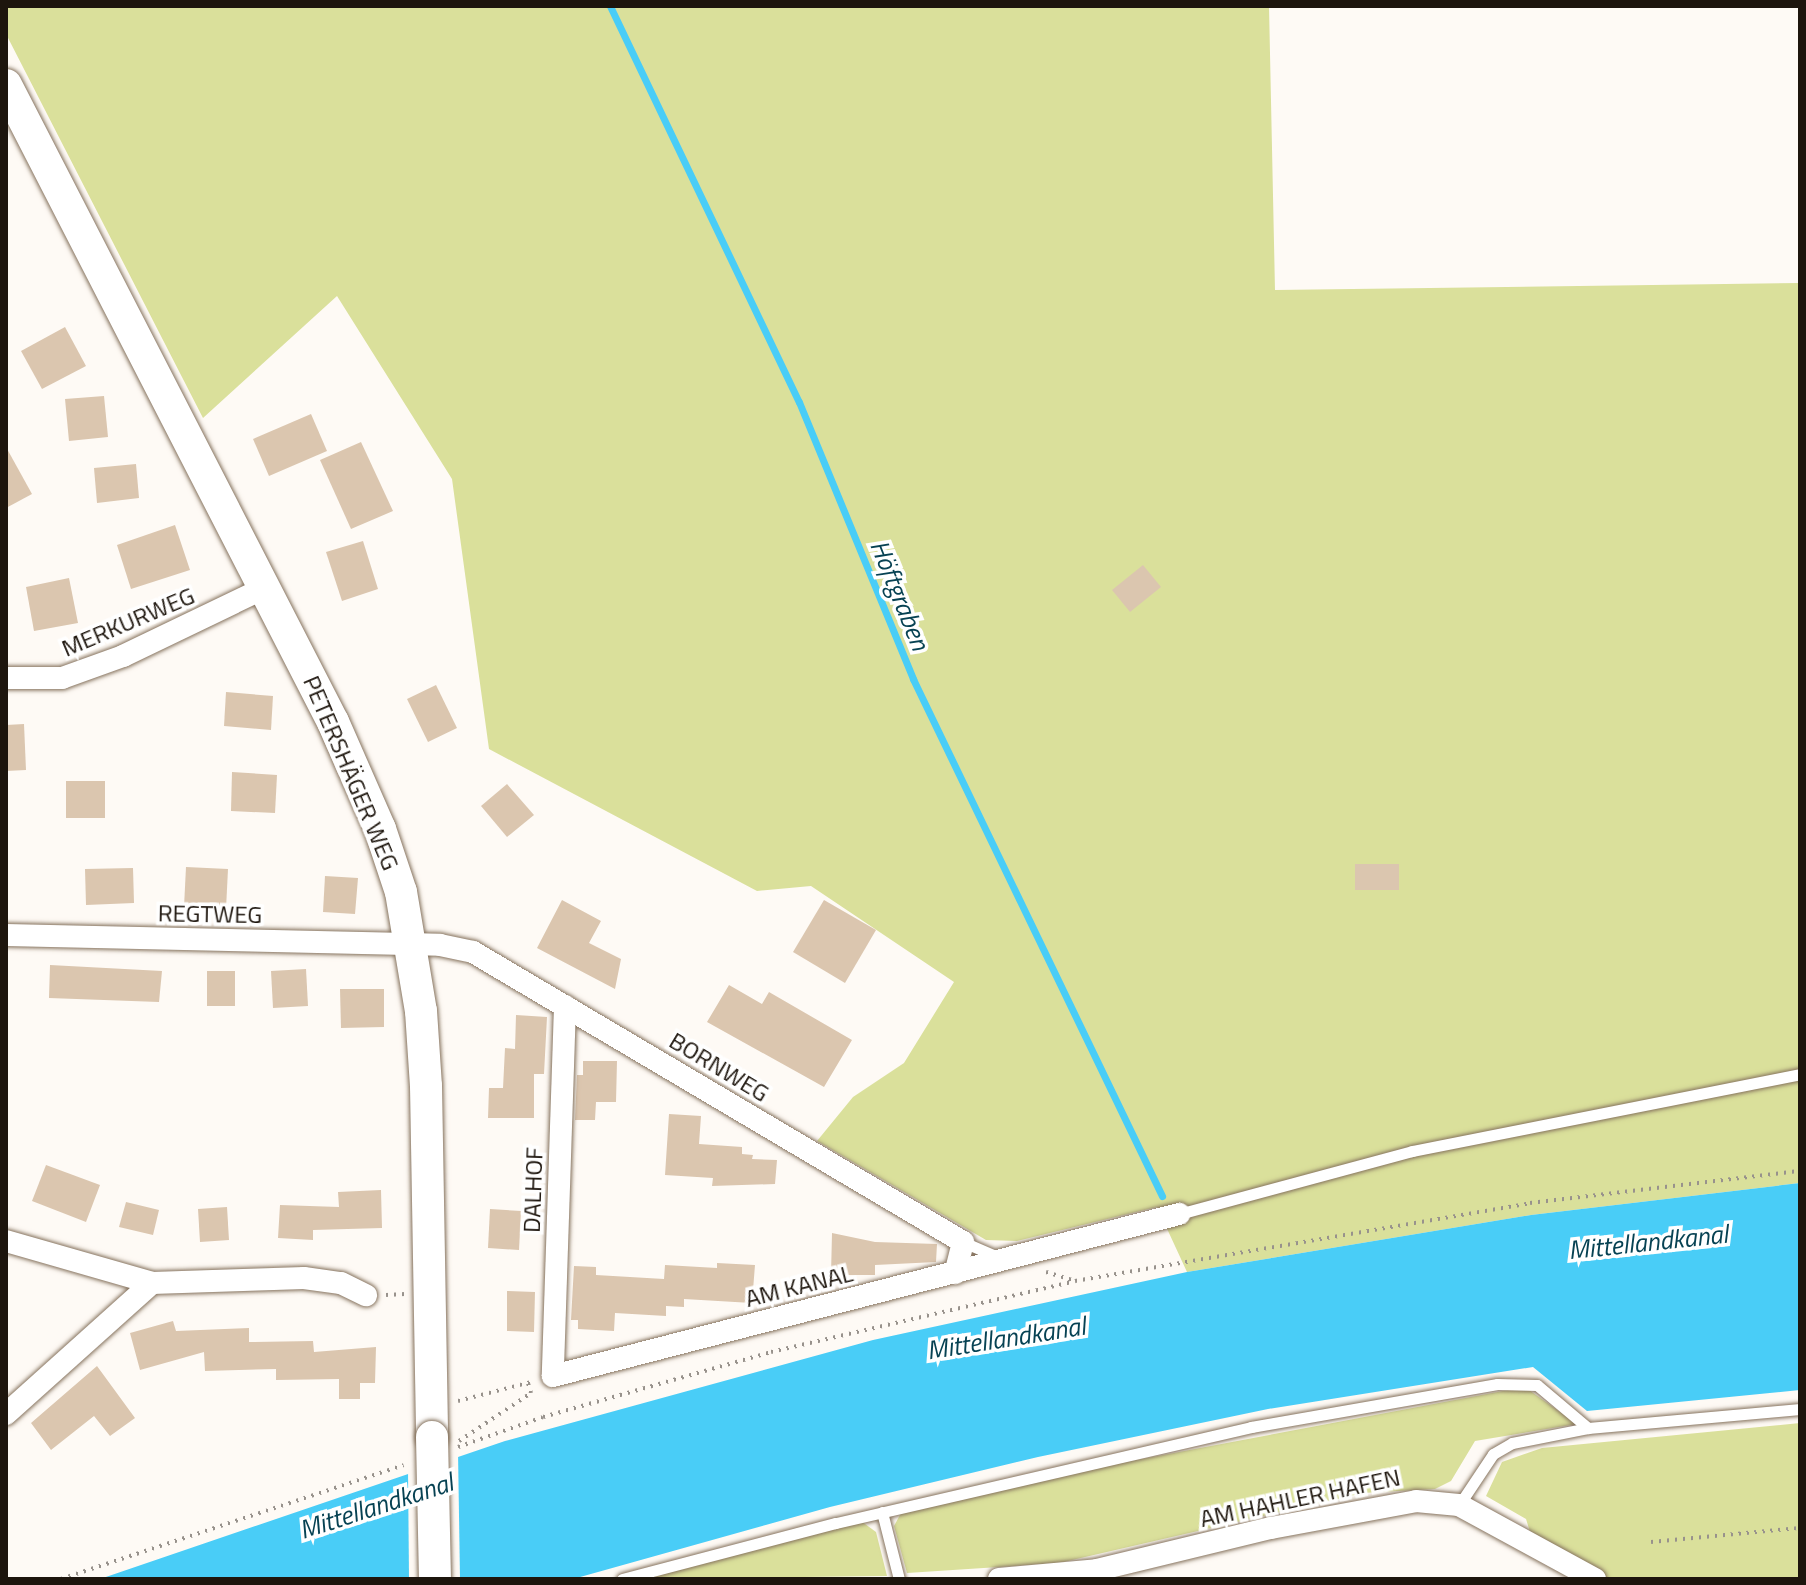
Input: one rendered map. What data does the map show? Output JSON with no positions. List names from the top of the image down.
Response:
{
  "streets": {
    "street": [
      "MERKURWEG",
      "PETERSHÄGER WEG",
      "REGTWEG",
      "BORNWEG",
      "DALHOF",
      "AM KANAL",
      "AM HAHLER HAFEN"
    ]
  },
  "crossings": [
    ["MERKURWEG", "PETERSHÄGER WEG"],
    ["PETERSHÄGER WEG", "REGTWEG"],
    ["PETERSHÄGER WEG", "BORNWEG"],
    ["REGTWEG", "BORNWEG"],
    ["BORNWEG", "DALHOF"],
    ["DALHOF", "AM KANAL"]
  ],
  "water": ["Höftgraben", "Mittellandkanal"]
}
